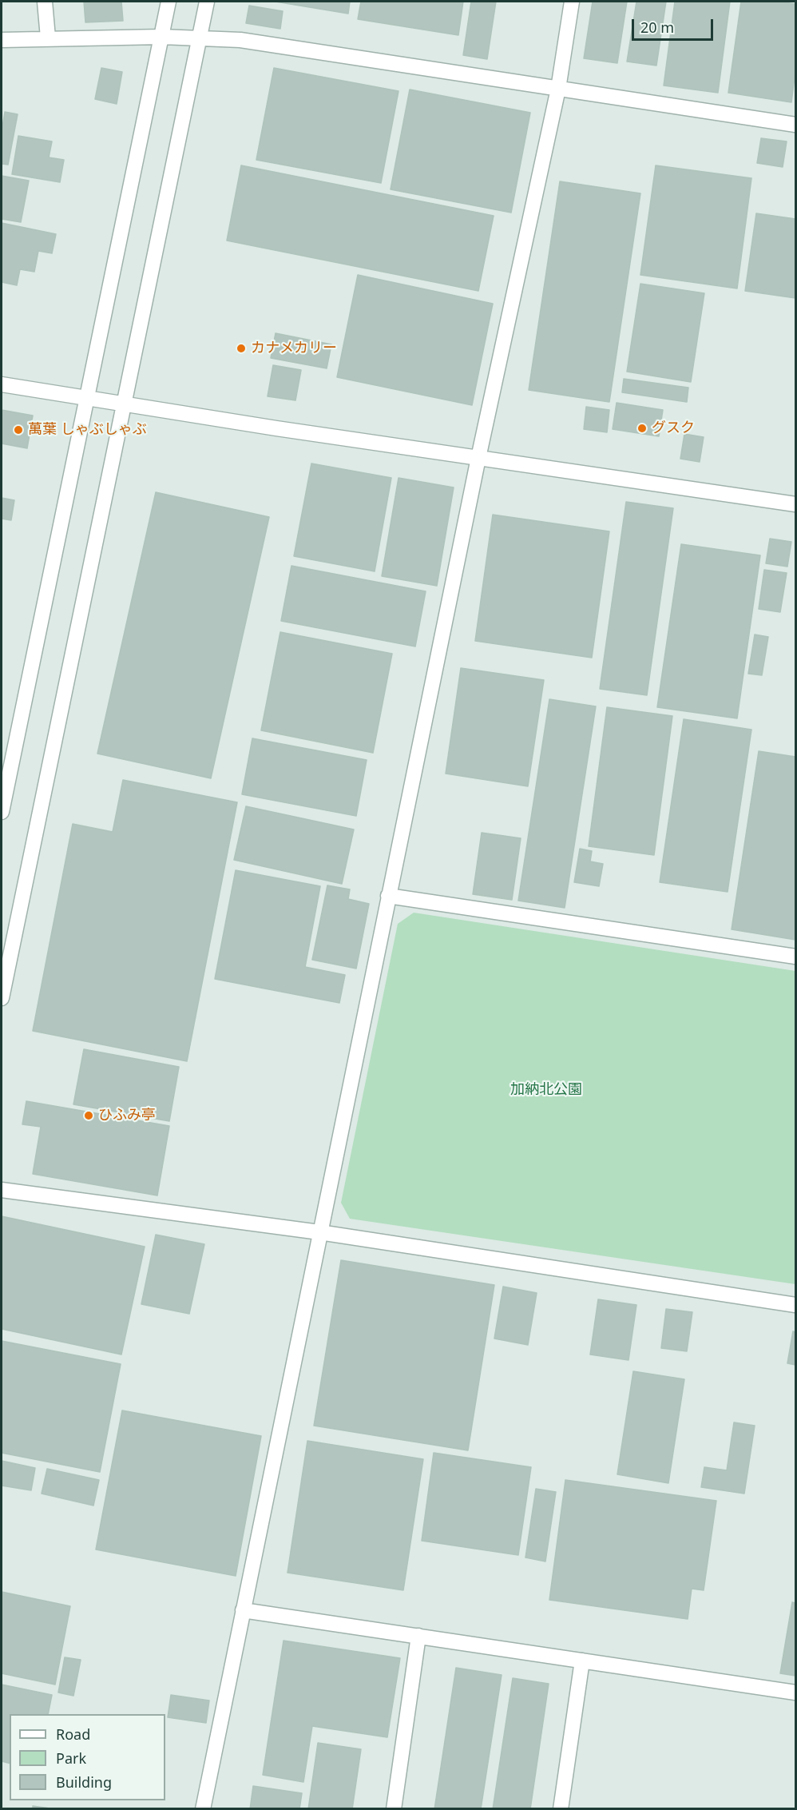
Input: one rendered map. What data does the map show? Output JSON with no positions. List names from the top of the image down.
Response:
{
  "parks": ["加納北公園"],
  "places": [
    "カナメカリー",
    "グスク",
    "萬葉 しゃぶしゃぶ",
    "ひふみ亭"
  ],
  "legend": ["Road", "Park", "Building"],
  "scale_bar": "20 m"
}
